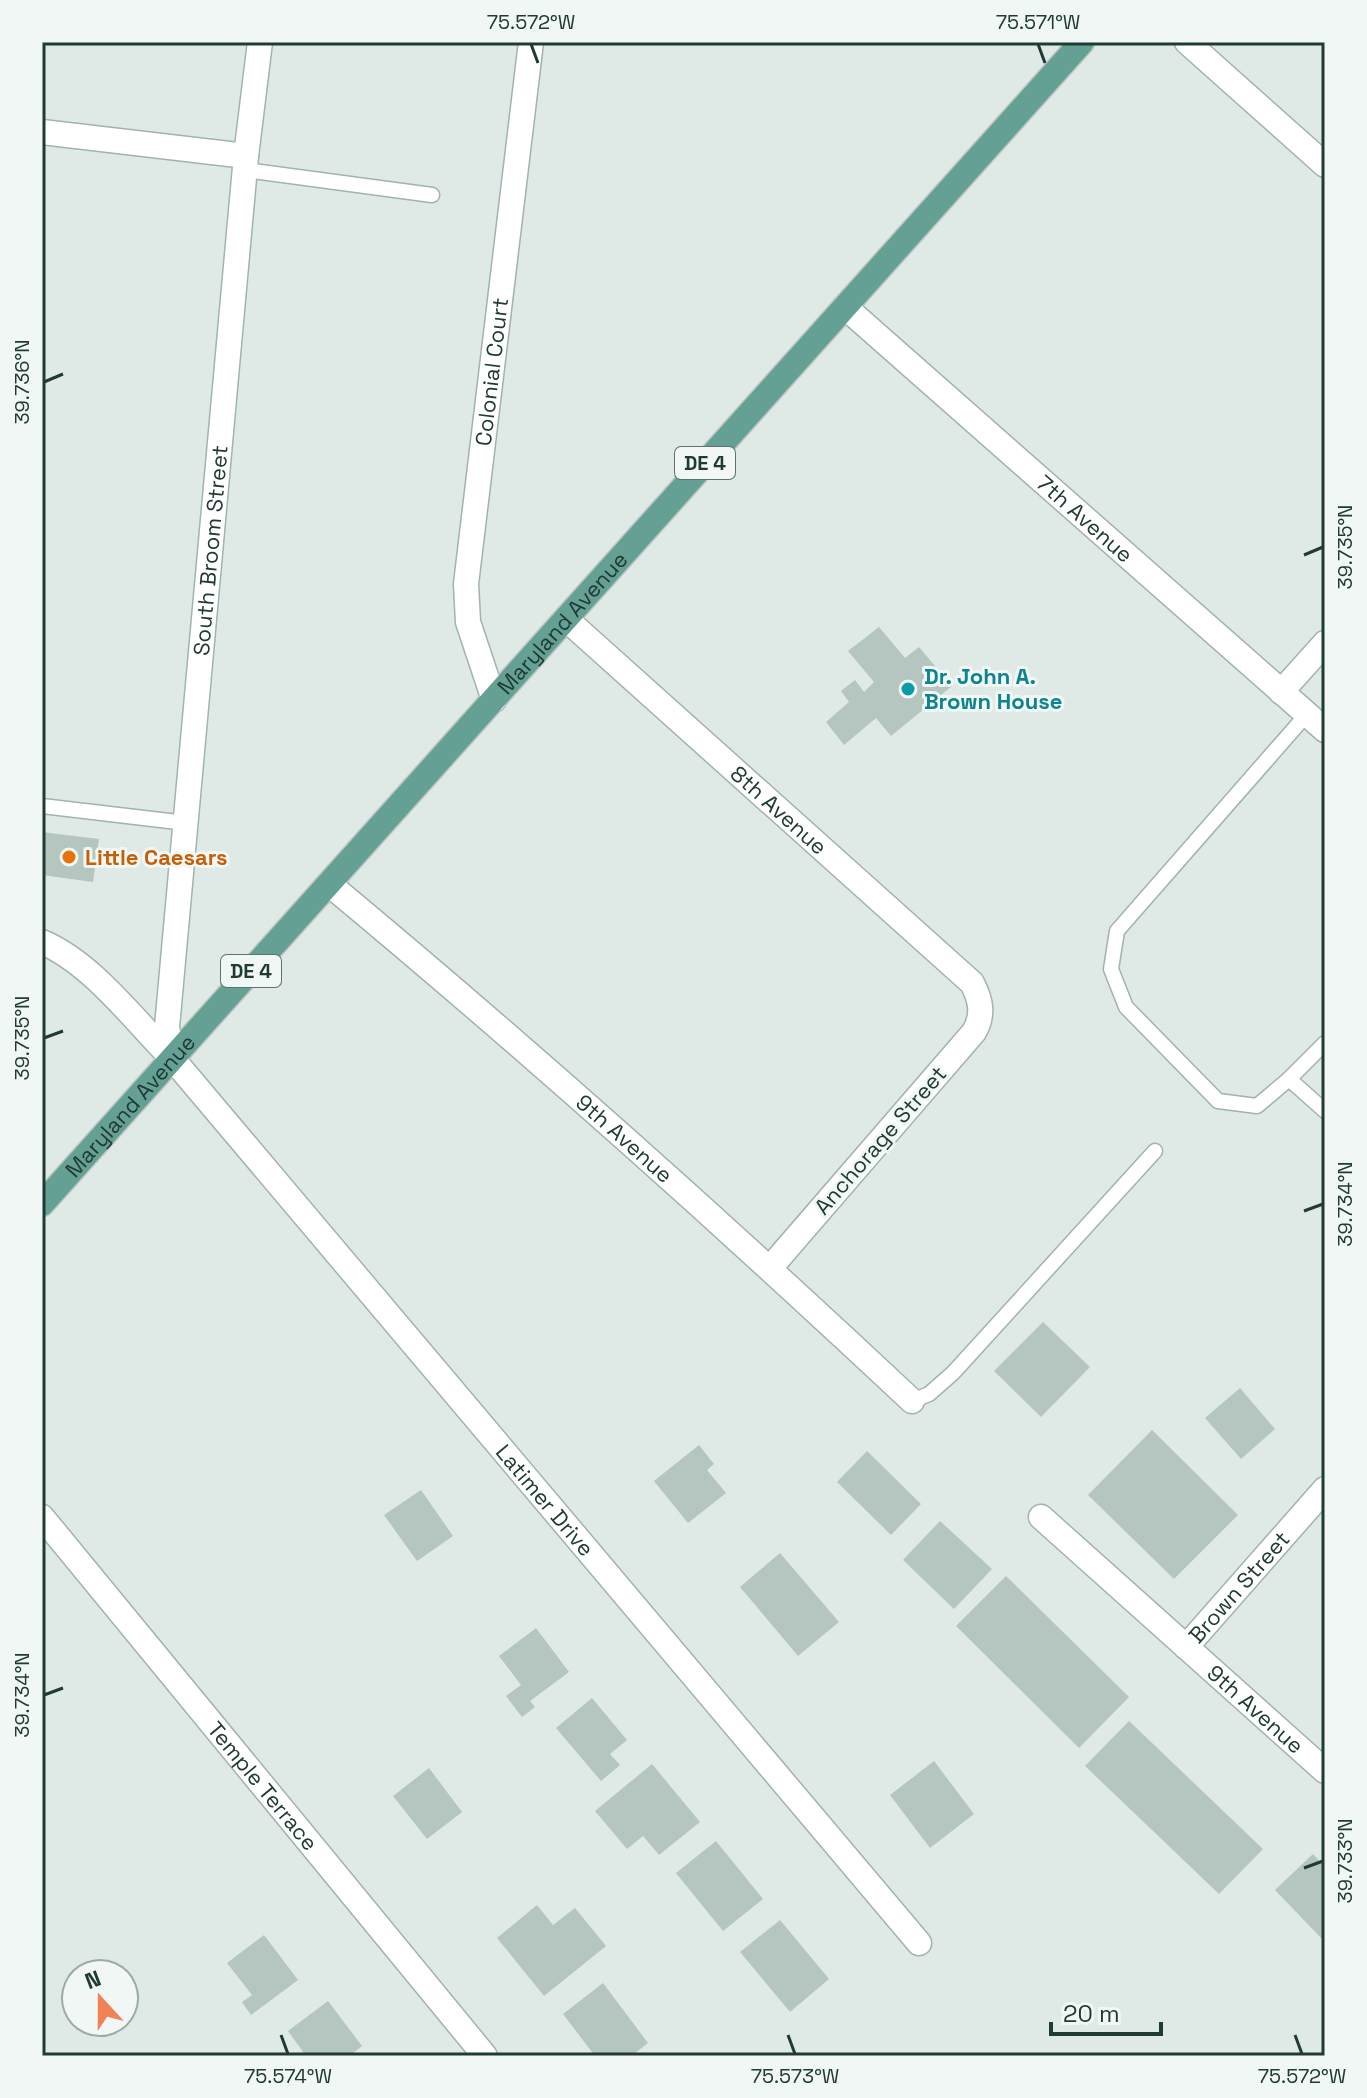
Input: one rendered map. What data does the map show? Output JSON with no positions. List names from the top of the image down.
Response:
{
  "streets": {
    "main road": ["DE 4", "Maryland Avenue"],
    "street": [
      "Colonial Court",
      "7th Avenue",
      "South Broom Street",
      "8th Avenue",
      "9th Avenue",
      "Anchorage Street",
      "Latimer Drive",
      "Brown Street",
      "Temple Terrace"
    ]
  },
  "crossings": [
    ["Colonial Court", "Maryland Avenue"],
    ["7th Avenue", "Maryland Avenue"],
    ["South Broom Street", "Maryland Avenue"],
    ["South Broom Street", "Latimer Drive"],
    ["Maryland Avenue", "8th Avenue"],
    ["Maryland Avenue", "9th Avenue"],
    ["Maryland Avenue", "Latimer Drive"],
    ["8th Avenue", "Anchorage Street"],
    ["9th Avenue", "Anchorage Street"],
    ["9th Avenue", "Brown Street"]
  ],
  "places": ["Dr. John A. Brown House", "Little Caesars"],
  "scale_bar": "20 m",
  "north": "top",
  "coordinates": [
    "75.572°W",
    "75.571°W",
    "39.736°N",
    "39.735°N",
    "39.734°N",
    "39.733°N",
    "75.574°W",
    "75.573°W"
  ]
}
